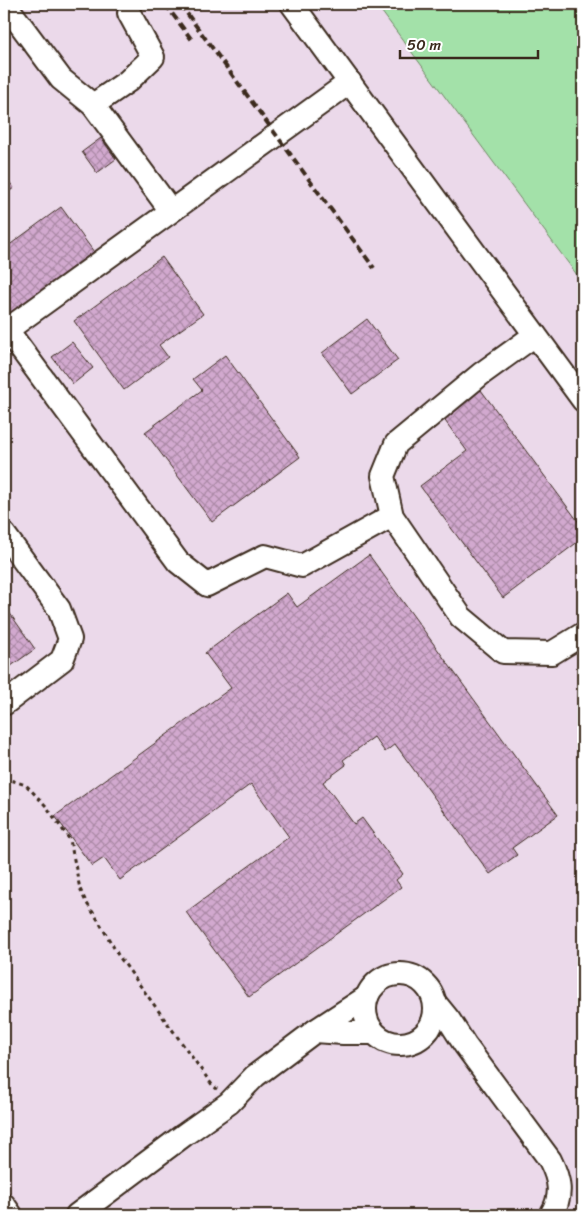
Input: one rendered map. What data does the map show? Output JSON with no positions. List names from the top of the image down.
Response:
{
  "scale_bar": "50 m"
}
